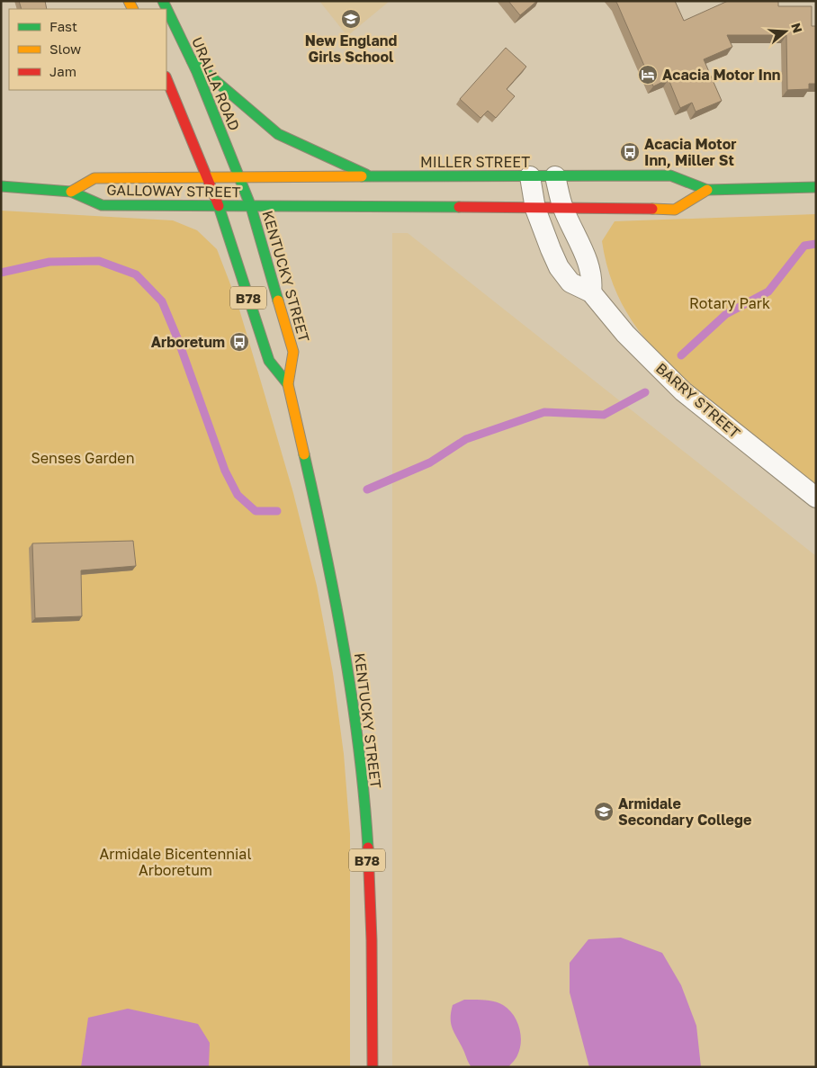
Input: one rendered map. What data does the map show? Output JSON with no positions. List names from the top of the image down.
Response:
{
  "streets": {
    "main road": [
      "URALLA ROAD",
      "MILLER STREET",
      "GALLOWAY STREET",
      "KENTUCKY STREET",
      "B78"
    ],
    "street": ["BARRY STREET"]
  },
  "crossings": [
    ["URALLA ROAD", "MILLER STREET"],
    ["URALLA ROAD", "GALLOWAY STREET"],
    ["URALLA ROAD", "KENTUCKY STREET"],
    ["MILLER STREET", "GALLOWAY STREET"],
    ["MILLER STREET", "KENTUCKY STREET"],
    ["MILLER STREET", "BARRY STREET"],
    ["GALLOWAY STREET", "KENTUCKY STREET"],
    ["GALLOWAY STREET", "B78"],
    ["KENTUCKY STREET", "B78"]
  ],
  "parks": ["Rotary Park", "Senses Garden", "Armidale Bicentennial Arboretum"],
  "places": {
    "school or university": ["New England Girls School", "Armidale Secondary College"],
    "hotel": ["Acacia Motor Inn"],
    "bus stop": ["Acacia Motor Inn, Miller St", "Arboretum"]
  },
  "legend": ["Fast", "Slow", "Jam"],
  "north": "right"
}
